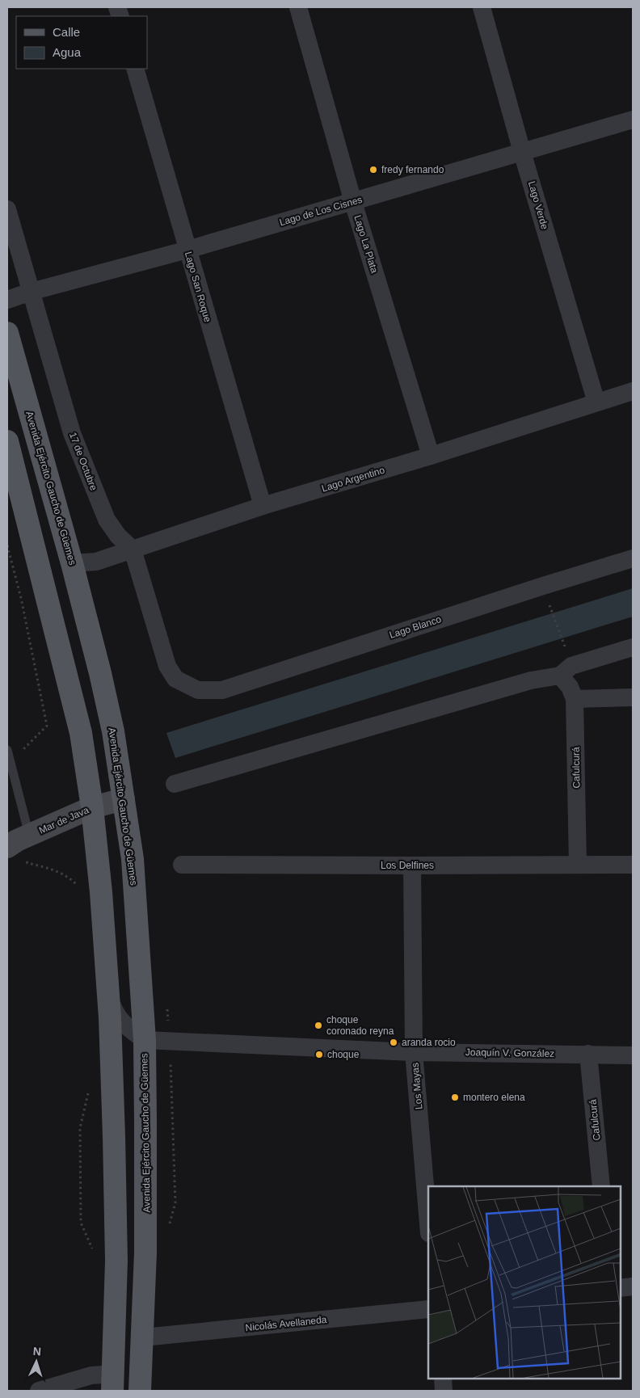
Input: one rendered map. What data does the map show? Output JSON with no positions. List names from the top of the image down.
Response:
{
  "streets": {
    "main road": ["Avenida Ejército Gaucho de Güemes"],
    "street": [
      "Lago Verde",
      "Lago de Los Cisnes",
      "Lago La Plata",
      "Lago San Roque",
      "17 de Octubre",
      "Lago Argentino",
      "Lago Blanco",
      "Cafulcurá",
      "Mar de Java",
      "Los Delfines",
      "Joaquín V. González",
      "Los Mayas",
      "Nicolás Avellaneda"
    ]
  },
  "crossings": [
    ["Lago Verde", "Lago de Los Cisnes"],
    ["Lago Verde", "Lago Argentino"],
    ["Lago de Los Cisnes", "Lago La Plata"],
    ["Lago de Los Cisnes", "Lago San Roque"],
    ["Lago de Los Cisnes", "17 de Octubre"],
    ["Lago La Plata", "Lago Argentino"],
    ["Lago San Roque", "Lago Argentino"],
    ["17 de Octubre", "Lago Argentino"],
    ["17 de Octubre", "Lago Blanco"],
    ["Lago Argentino", "Avenida Ejército Gaucho de Güemes"],
    ["Avenida Ejército Gaucho de Güemes", "Mar de Java"],
    ["Avenida Ejército Gaucho de Güemes", "Joaquín V. González"],
    ["Avenida Ejército Gaucho de Güemes", "Nicolás Avellaneda"],
    ["Cafulcurá", "Los Delfines"],
    ["Cafulcurá", "Joaquín V. González"],
    ["Los Delfines", "Los Mayas"],
    ["Joaquín V. González", "Los Mayas"]
  ],
  "places": [
    "fredy fernando",
    "choque coronado reyna",
    "aranda rocio",
    "choque",
    "montero elena"
  ],
  "legend": ["Calle", "Agua"],
  "north": "top"
}
